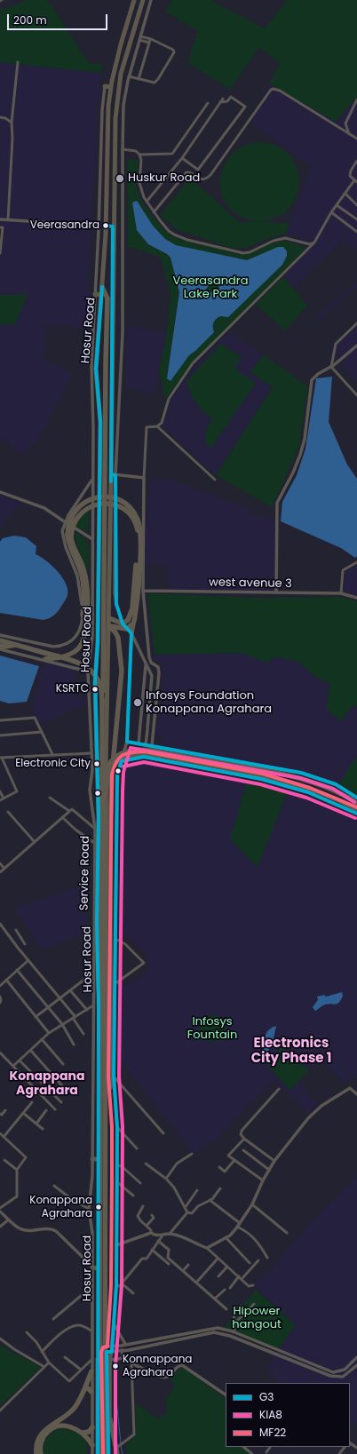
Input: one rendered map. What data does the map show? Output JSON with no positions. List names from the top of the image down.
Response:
{
  "streets": {
    "highway": ["Hosur Road"],
    "street": ["west avenue 3", "Service Road"]
  },
  "crossings": [
    ["Hosur Road", "Service Road"]
  ],
  "districts": ["Electronics City Phase 1", "Konappana Agrahara"],
  "parks": ["Veerasandra Lake Park", "Infosys Fountain", "Hipower hangout"],
  "places": [
    "Huskur Road",
    "Veerasandra",
    "KSRTC",
    "Infosys Foundation Konappana Agrahara",
    "Electronic City",
    "Konappana Agrahara",
    "Konnappana Agrahara"
  ],
  "lines": ["transit line G3", "transit line KIA8", "transit line MF22"],
  "legend": ["G3", "KIA8", "MF22"],
  "scale_bar": "200 m"
}
